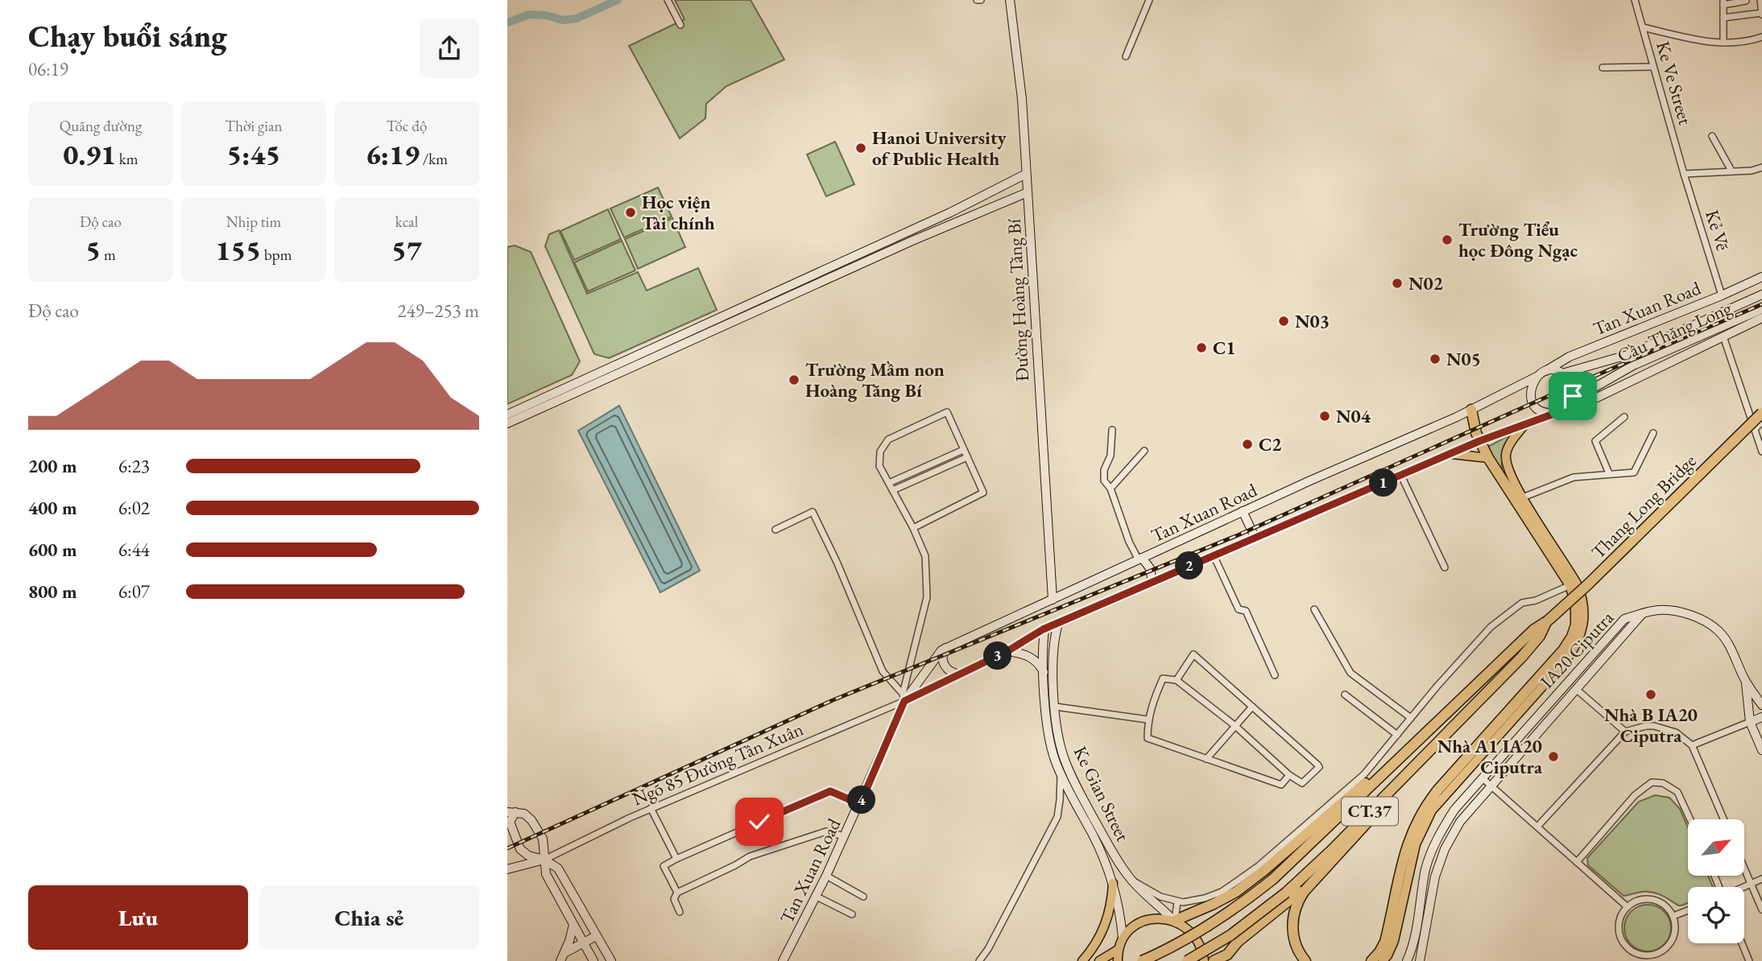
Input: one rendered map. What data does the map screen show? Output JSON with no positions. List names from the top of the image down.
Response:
{
  "streets": {
    "highway": ["Thang Long Bridge", "CT.37"],
    "main road": [
      "Đường Hoàng Tăng Bí",
      "Tan Xuan Road",
      "Cầu Thăng Long",
      "IA20 Ciputra",
      "Ke Gian Street"
    ],
    "street": ["Ke Ve Street", "Kẻ Vẽ", "Ngõ 85 Đường Tân Xuân"]
  },
  "crossings": [
    ["Ke Ve Street", "Kẻ Vẽ"],
    ["Kẻ Vẽ", "Tan Xuan Road"],
    ["Đường Hoàng Tăng Bí", "Tan Xuan Road"],
    ["Tan Xuan Road", "Cầu Thăng Long"],
    ["Tan Xuan Road", "Ngõ 85 Đường Tân Xuân"],
    ["Thang Long Bridge", "CT.37"]
  ],
  "places": [
    "Hanoi University of Public Health",
    "Học viện Tài chính",
    "Trường Tiểu học Đông Ngạc",
    "N02",
    "N03",
    "C1",
    "N05",
    "Trường Mầm non Hoàng Tăng Bí",
    "N04",
    "C2",
    "Nhà B IA20 Ciputra",
    "Nhà A1 IA20 Ciputra"
  ],
  "north": "top right",
  "page": {
    "heading": ["Chạy buổi sáng", "06:19"],
    "stats": [
      ["Quãng đường", "0.91 km"],
      ["Thời gian", "5:45"],
      ["Tốc độ", "6:19 /km"],
      ["Độ cao", "5 m"],
      ["Nhịp tim", "155 bpm"],
      ["kcal", "57"]
    ],
    "chart": ["Độ cao", "249–253 m"],
    "list": [
      {
        "name": "200 m",
        "note": "6:23"
      },
      {
        "name": "400 m",
        "note": "6:02"
      },
      {
        "name": "600 m",
        "note": "6:44"
      },
      {
        "name": "800 m",
        "note": "6:07"
      }
    ],
    "pins": [
      "1",
      "2",
      "3",
      "4"
    ],
    "buttons": ["Lưu", "Chia sẻ"]
  }
}
